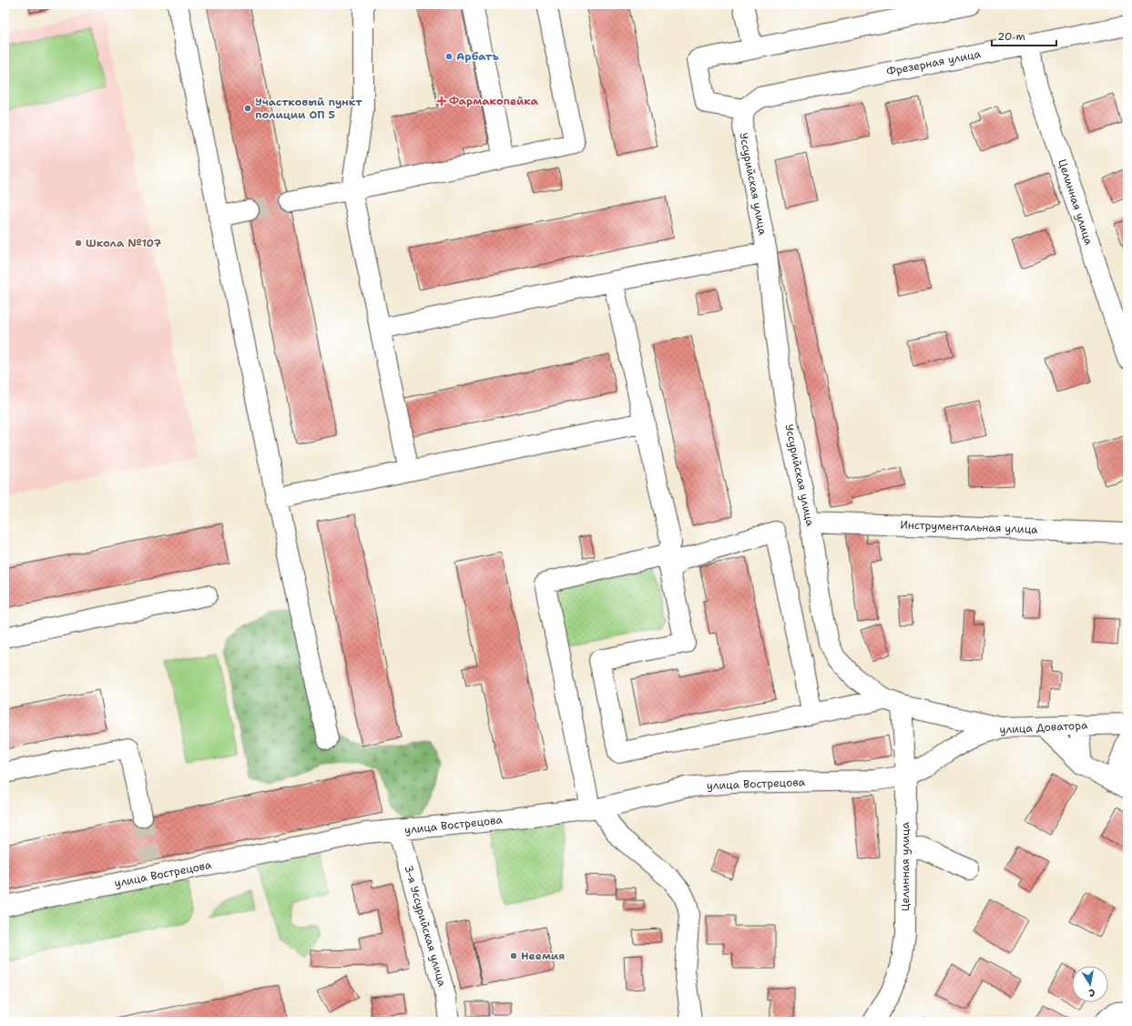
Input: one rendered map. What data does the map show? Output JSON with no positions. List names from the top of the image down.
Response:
{
  "streets": {
    "street": [
      "Фрезерная улица",
      "Уссурийская улица",
      "Целинная улица",
      "Инструментальная улица",
      "улица Доватора",
      "улица Вострецова",
      "3-я Уссурийская улица"
    ]
  },
  "crossings": [
    ["Фрезерная улица", "Уссурийская улица"],
    ["Фрезерная улица", "Целинная улица"],
    ["Уссурийская улица", "Целинная улица"],
    ["Уссурийская улица", "Инструментальная улица"],
    ["Уссурийская улица", "улица Доватора"],
    ["Целинная улица", "улица Доватора"],
    ["Целинная улица", "улица Вострецова"],
    ["улица Доватора", "улица Вострецова"],
    ["улица Вострецова", "3-я Уссурийская улица"]
  ],
  "places": {
    "other": [
      "Арбатъ",
      "Участковый пункт полиции ОП 5",
      "Школа №107",
      "Неемия"
    ],
    "health": ["Фармакопейка"]
  },
  "scale_bar": "20 m",
  "north": "bottom"
}
